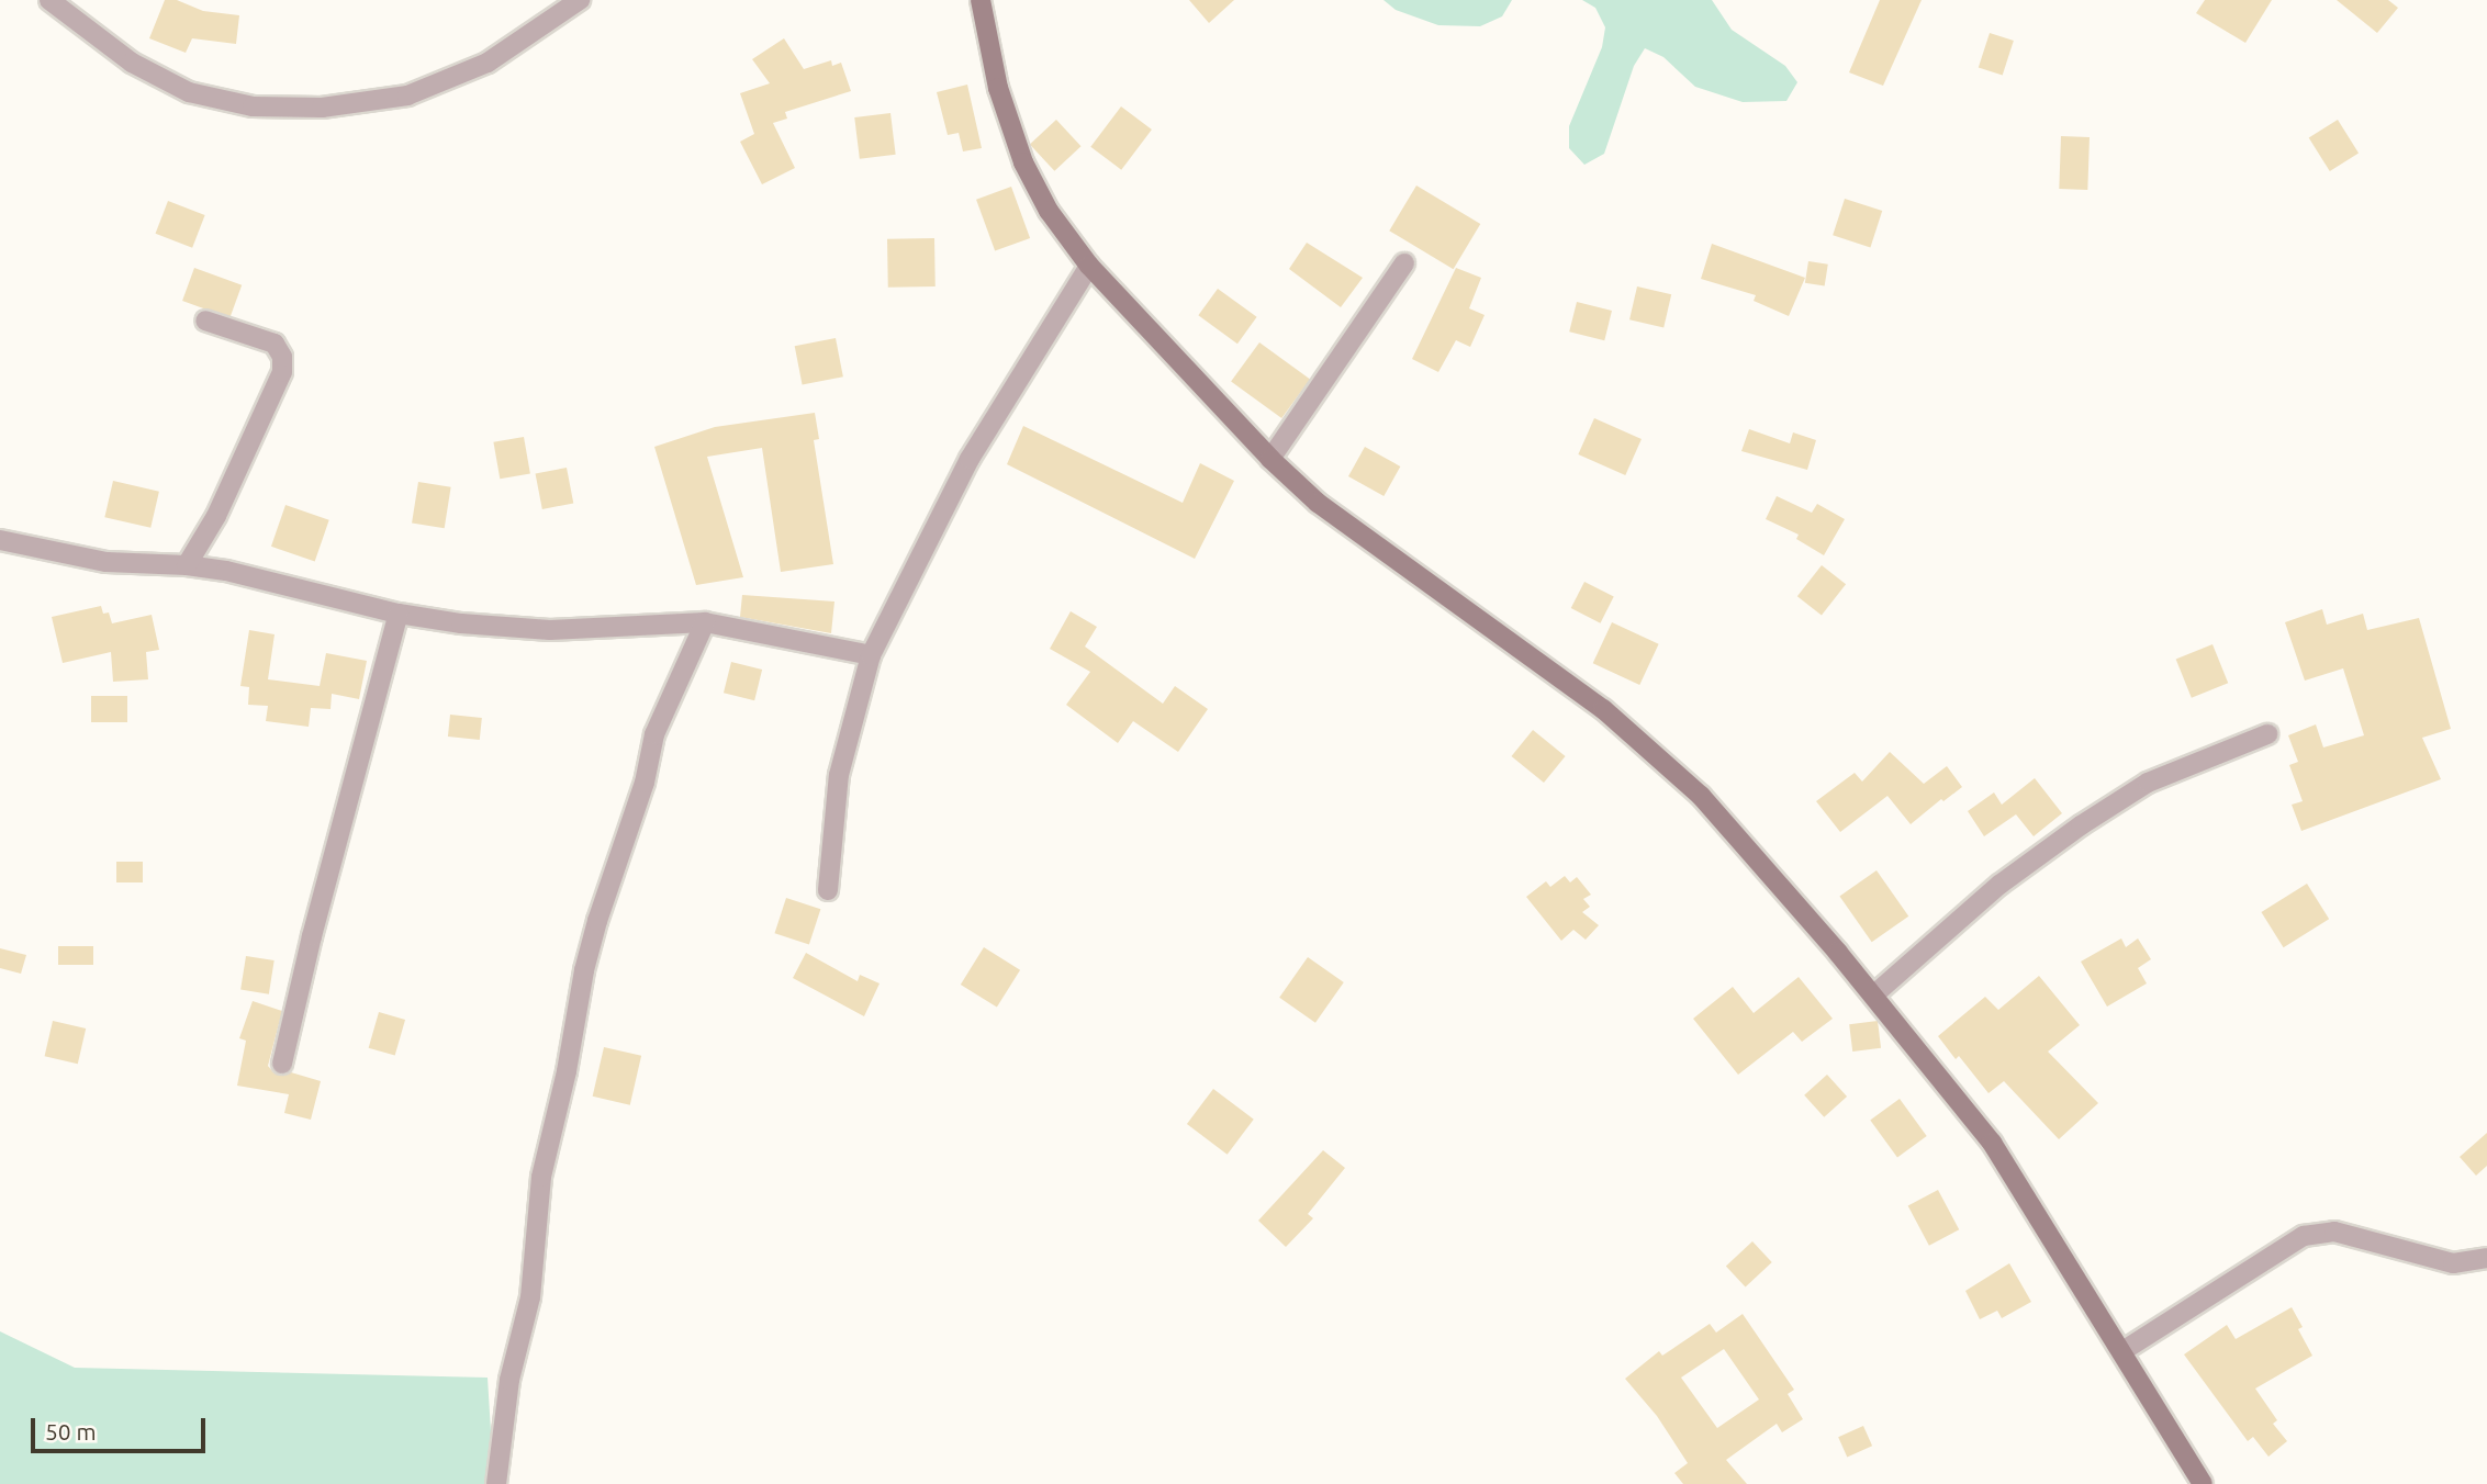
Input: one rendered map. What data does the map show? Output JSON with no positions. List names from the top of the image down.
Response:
{
  "scale_bar": "50 m"
}
